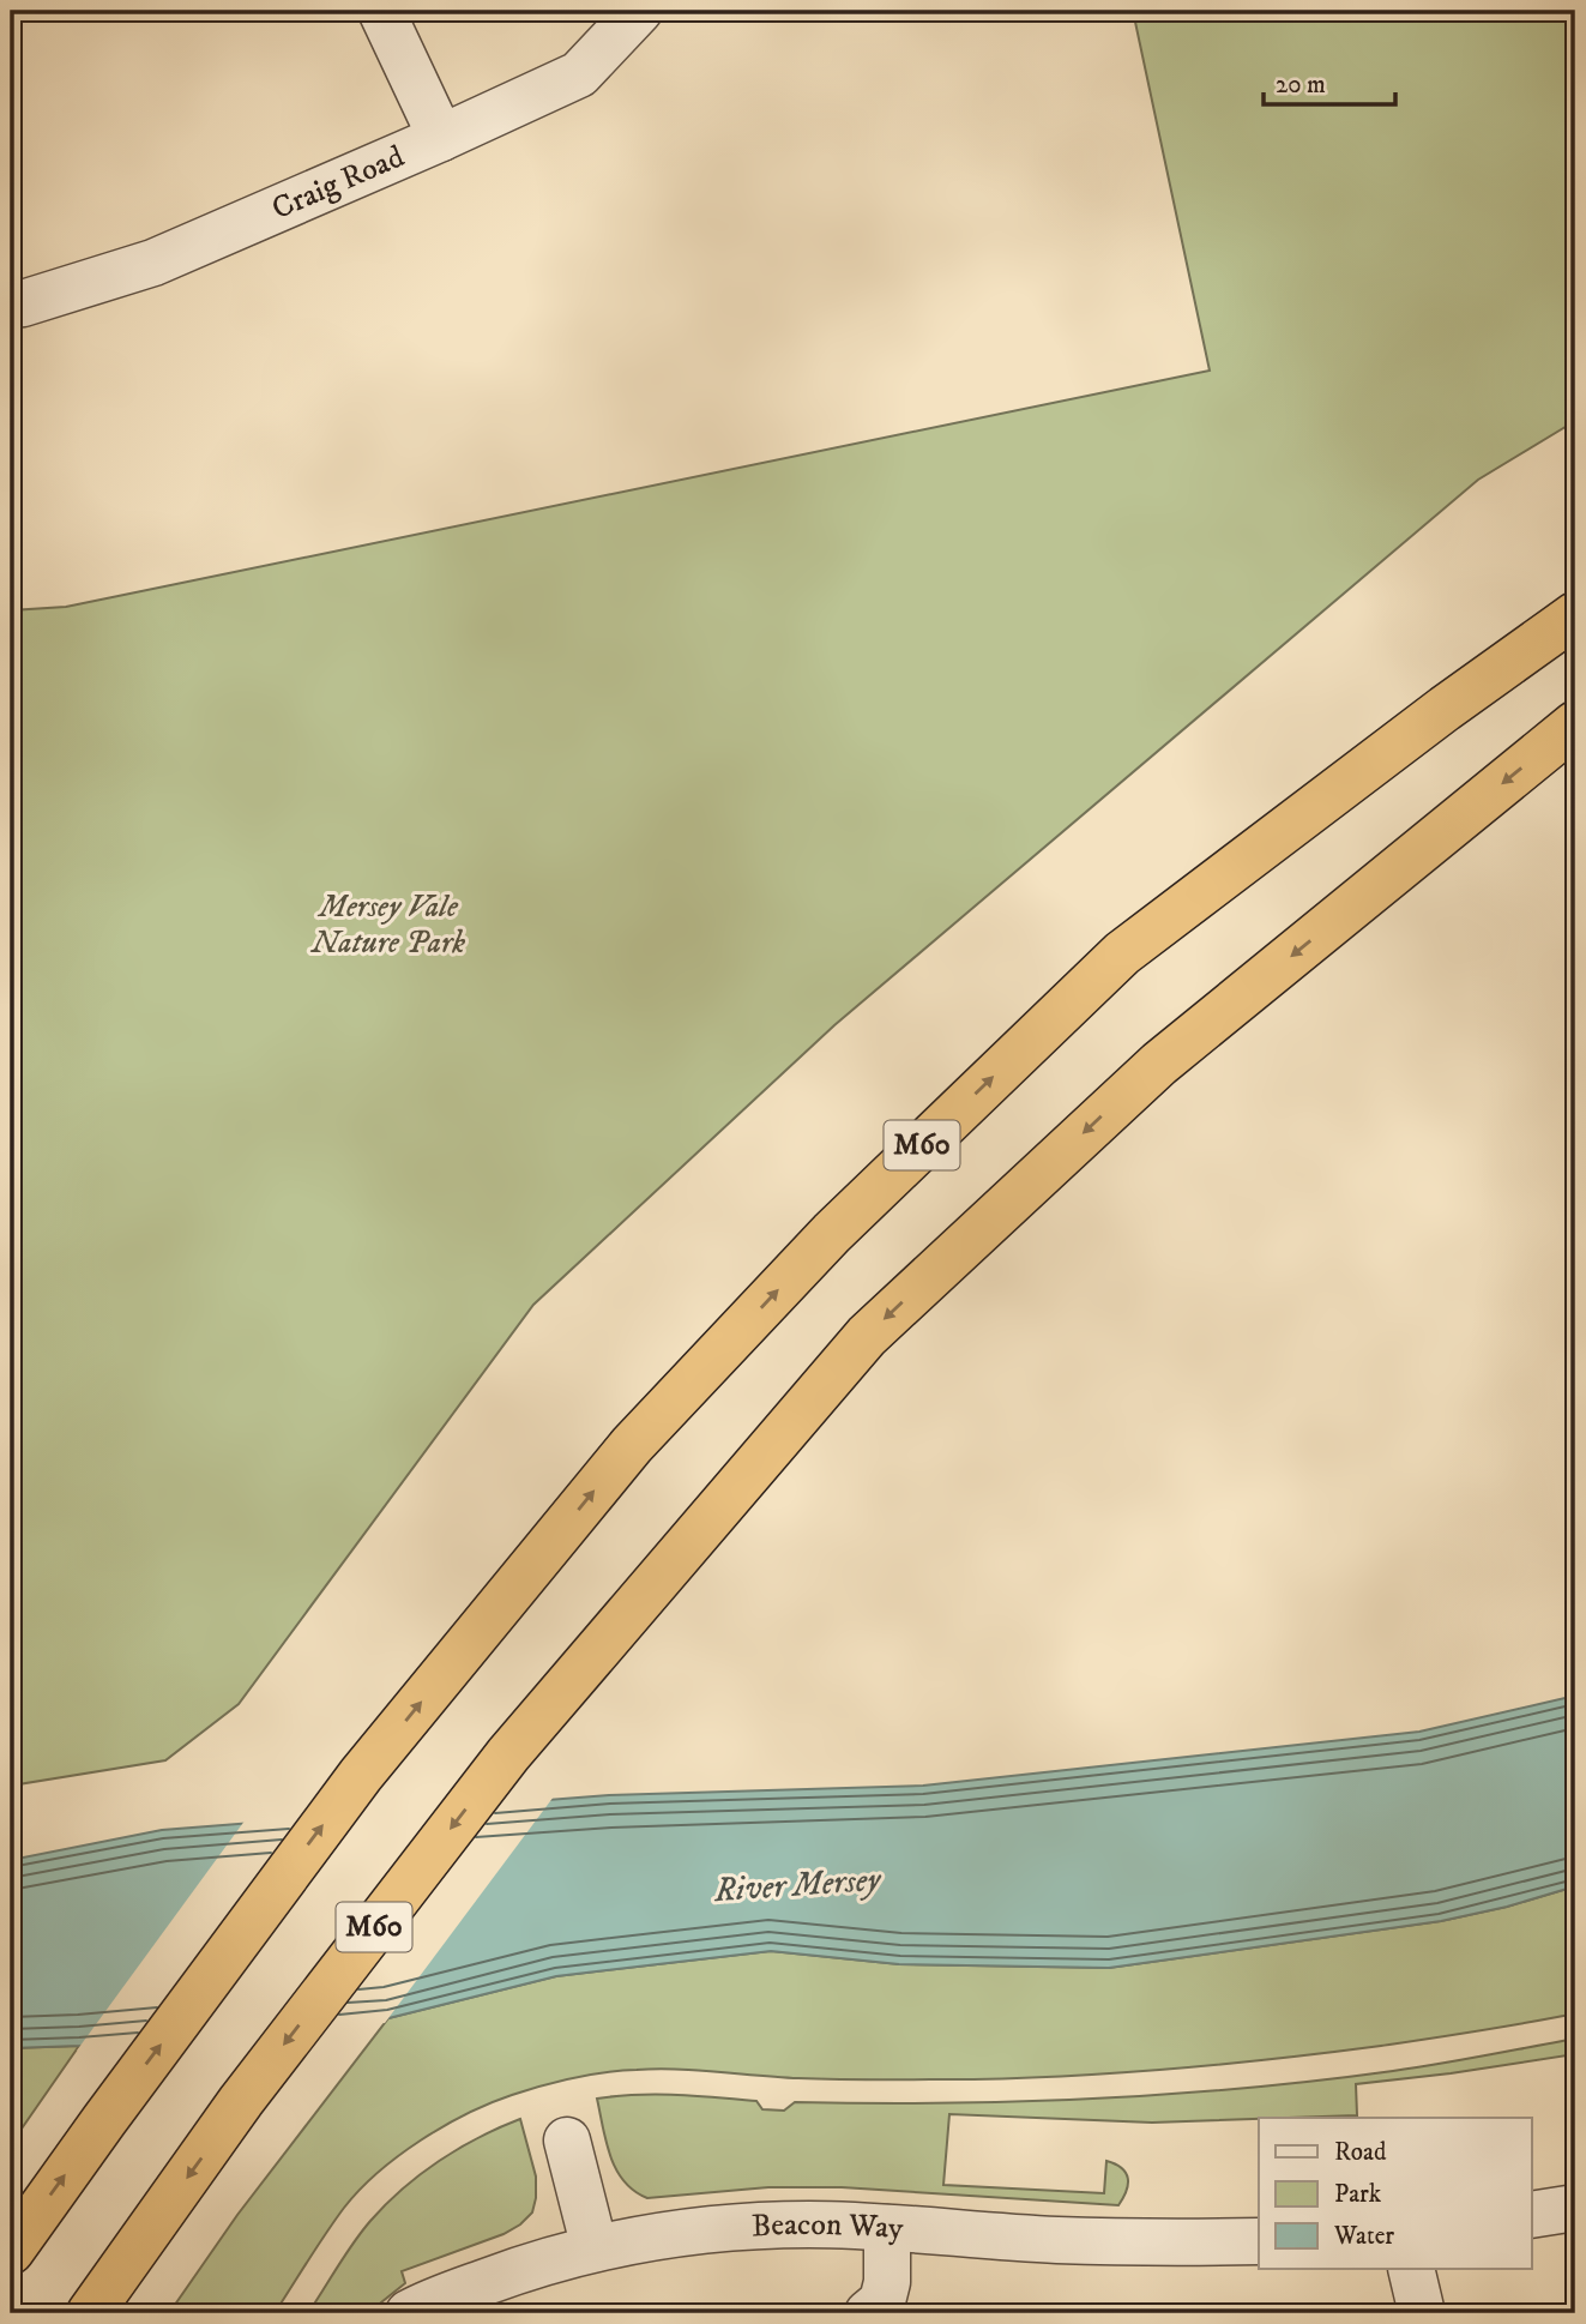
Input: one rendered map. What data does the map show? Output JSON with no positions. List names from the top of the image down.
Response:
{
  "streets": {
    "highway": ["M60"],
    "street": ["Craig Road", "Beacon Way"]
  },
  "water": ["River Mersey"],
  "parks": ["Mersey Vale Nature Park"],
  "legend": ["Road", "Park", "Water"],
  "scale_bar": "20 m"
}
